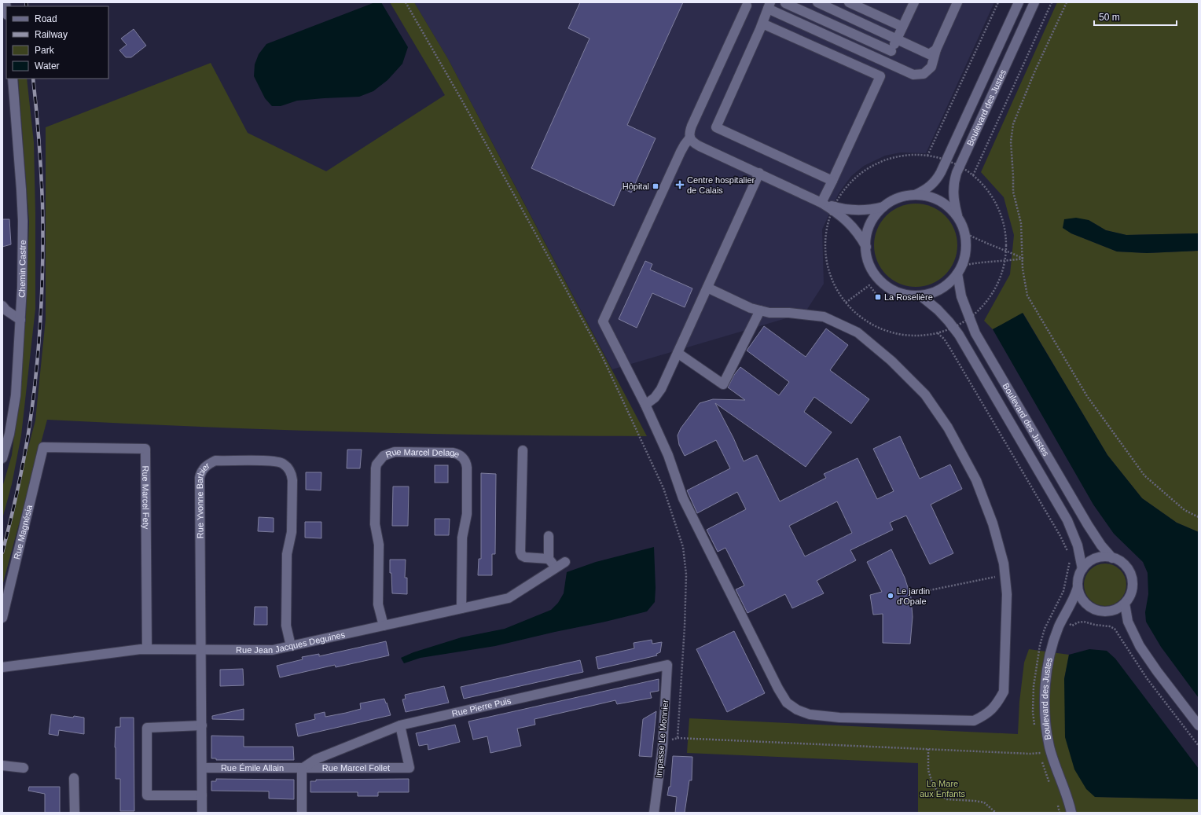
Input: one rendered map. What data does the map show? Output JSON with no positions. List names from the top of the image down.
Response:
{
  "streets": {
    "street": [
      "Boulevard des Justes",
      "Chemin Castre",
      "Rue Marcel Delage",
      "Rue Marcel Fety",
      "Rue Yvonne Barbier",
      "Rue Magnésia",
      "Rue Jean Jacques Deguines",
      "Rue Pierre Puis",
      "Impasse Le Monnier",
      "Rue Émile Allain",
      "Rue Marcel Follet"
    ]
  },
  "crossings": [
    ["Rue Marcel Delage", "Rue Jean Jacques Deguines"],
    ["Rue Marcel Fety", "Rue Magnésia"],
    ["Rue Marcel Fety", "Rue Jean Jacques Deguines"],
    ["Rue Yvonne Barbier", "Rue Jean Jacques Deguines"],
    ["Rue Yvonne Barbier", "Rue Émile Allain"],
    ["Rue Pierre Puis", "Impasse Le Monnier"],
    ["Rue Pierre Puis", "Rue Émile Allain"],
    ["Rue Pierre Puis", "Rue Marcel Follet"],
    ["Rue Émile Allain", "Rue Marcel Follet"]
  ],
  "parks": ["La Mare aux Enfants"],
  "places": {
    "health": ["Centre hospitalier de Calais"],
    "transit": ["Hôpital", "La Roselière"],
    "other": ["Le jardin d'Opale"]
  },
  "legend": [
    "Road",
    "Railway",
    "Park",
    "Water"
  ],
  "scale_bar": "50 m"
}
